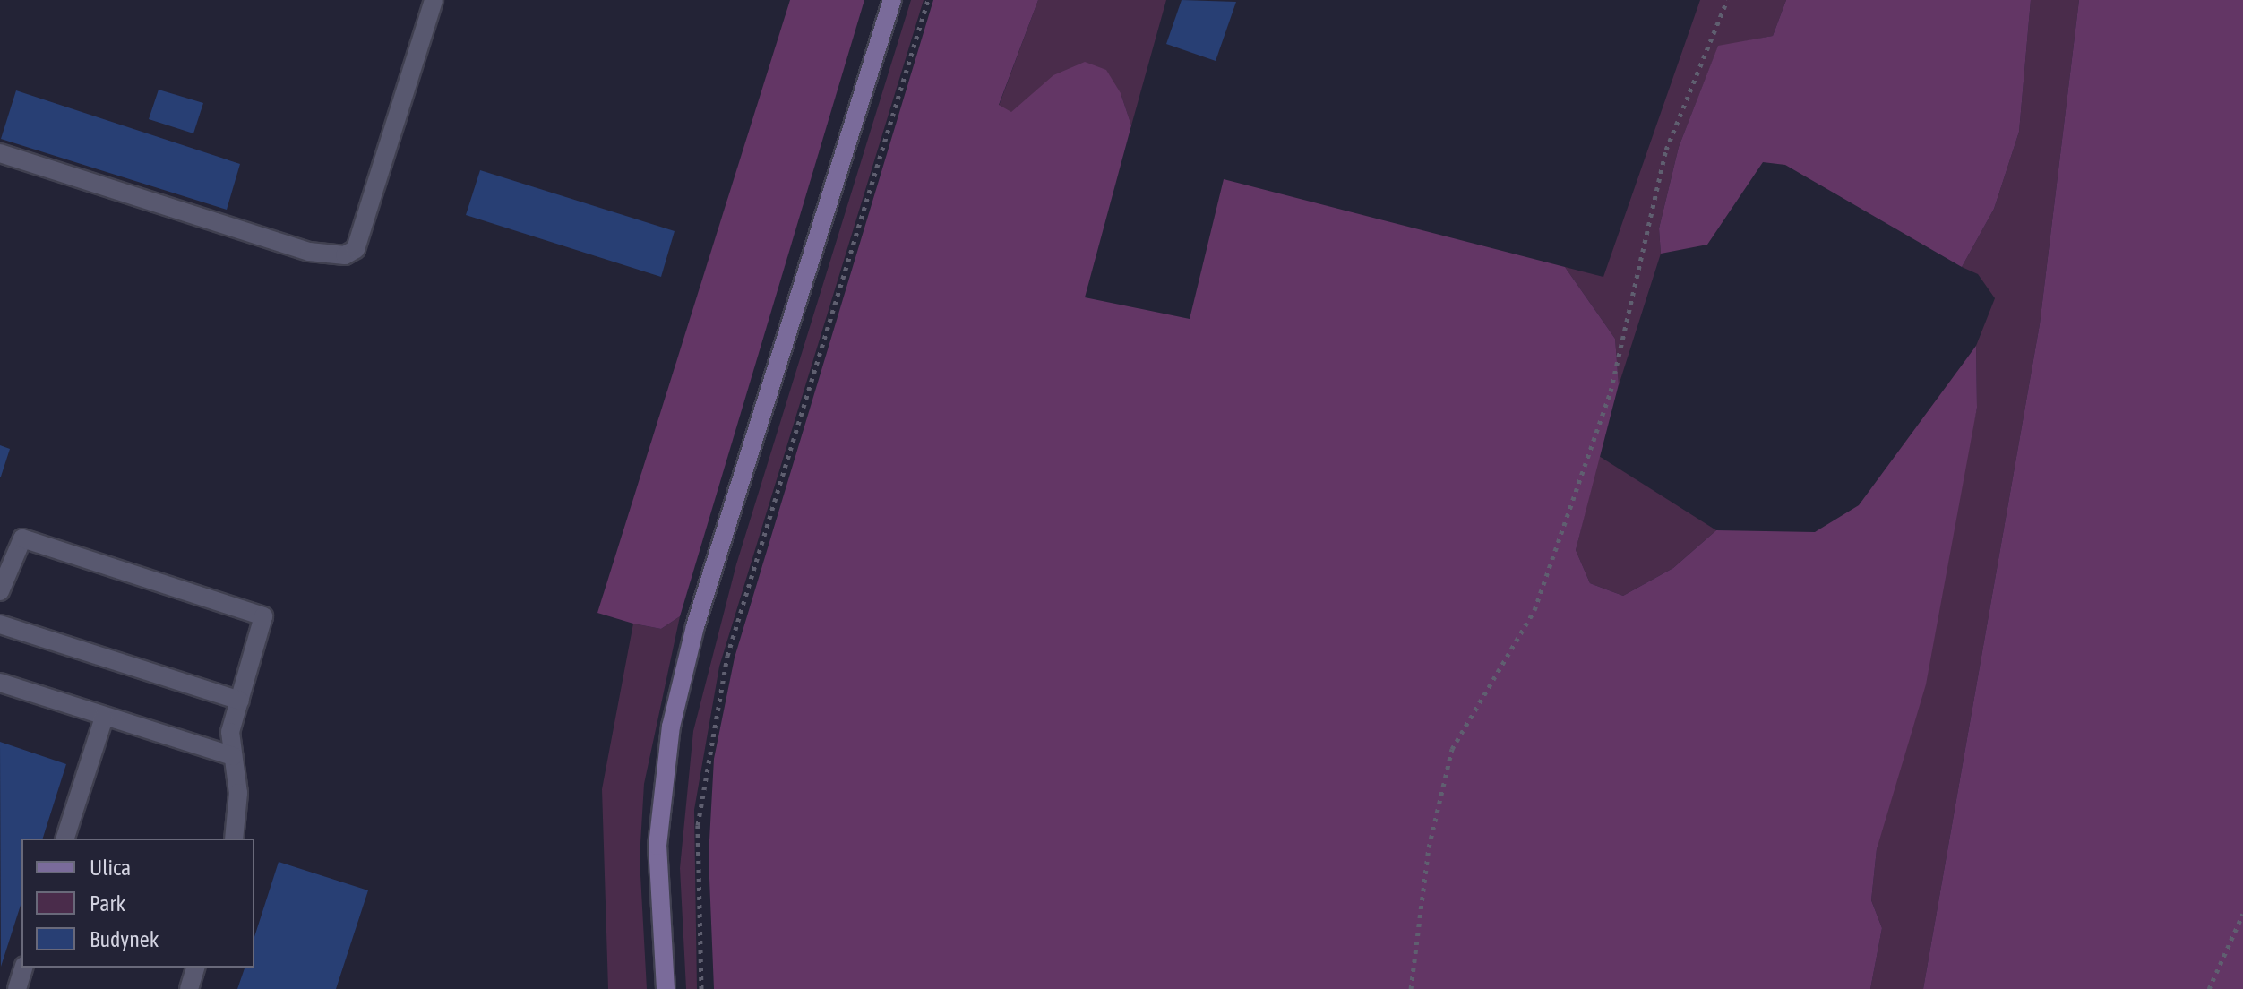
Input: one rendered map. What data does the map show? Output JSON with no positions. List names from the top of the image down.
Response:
{
  "legend": ["Ulica", "Park", "Budynek"]
}
